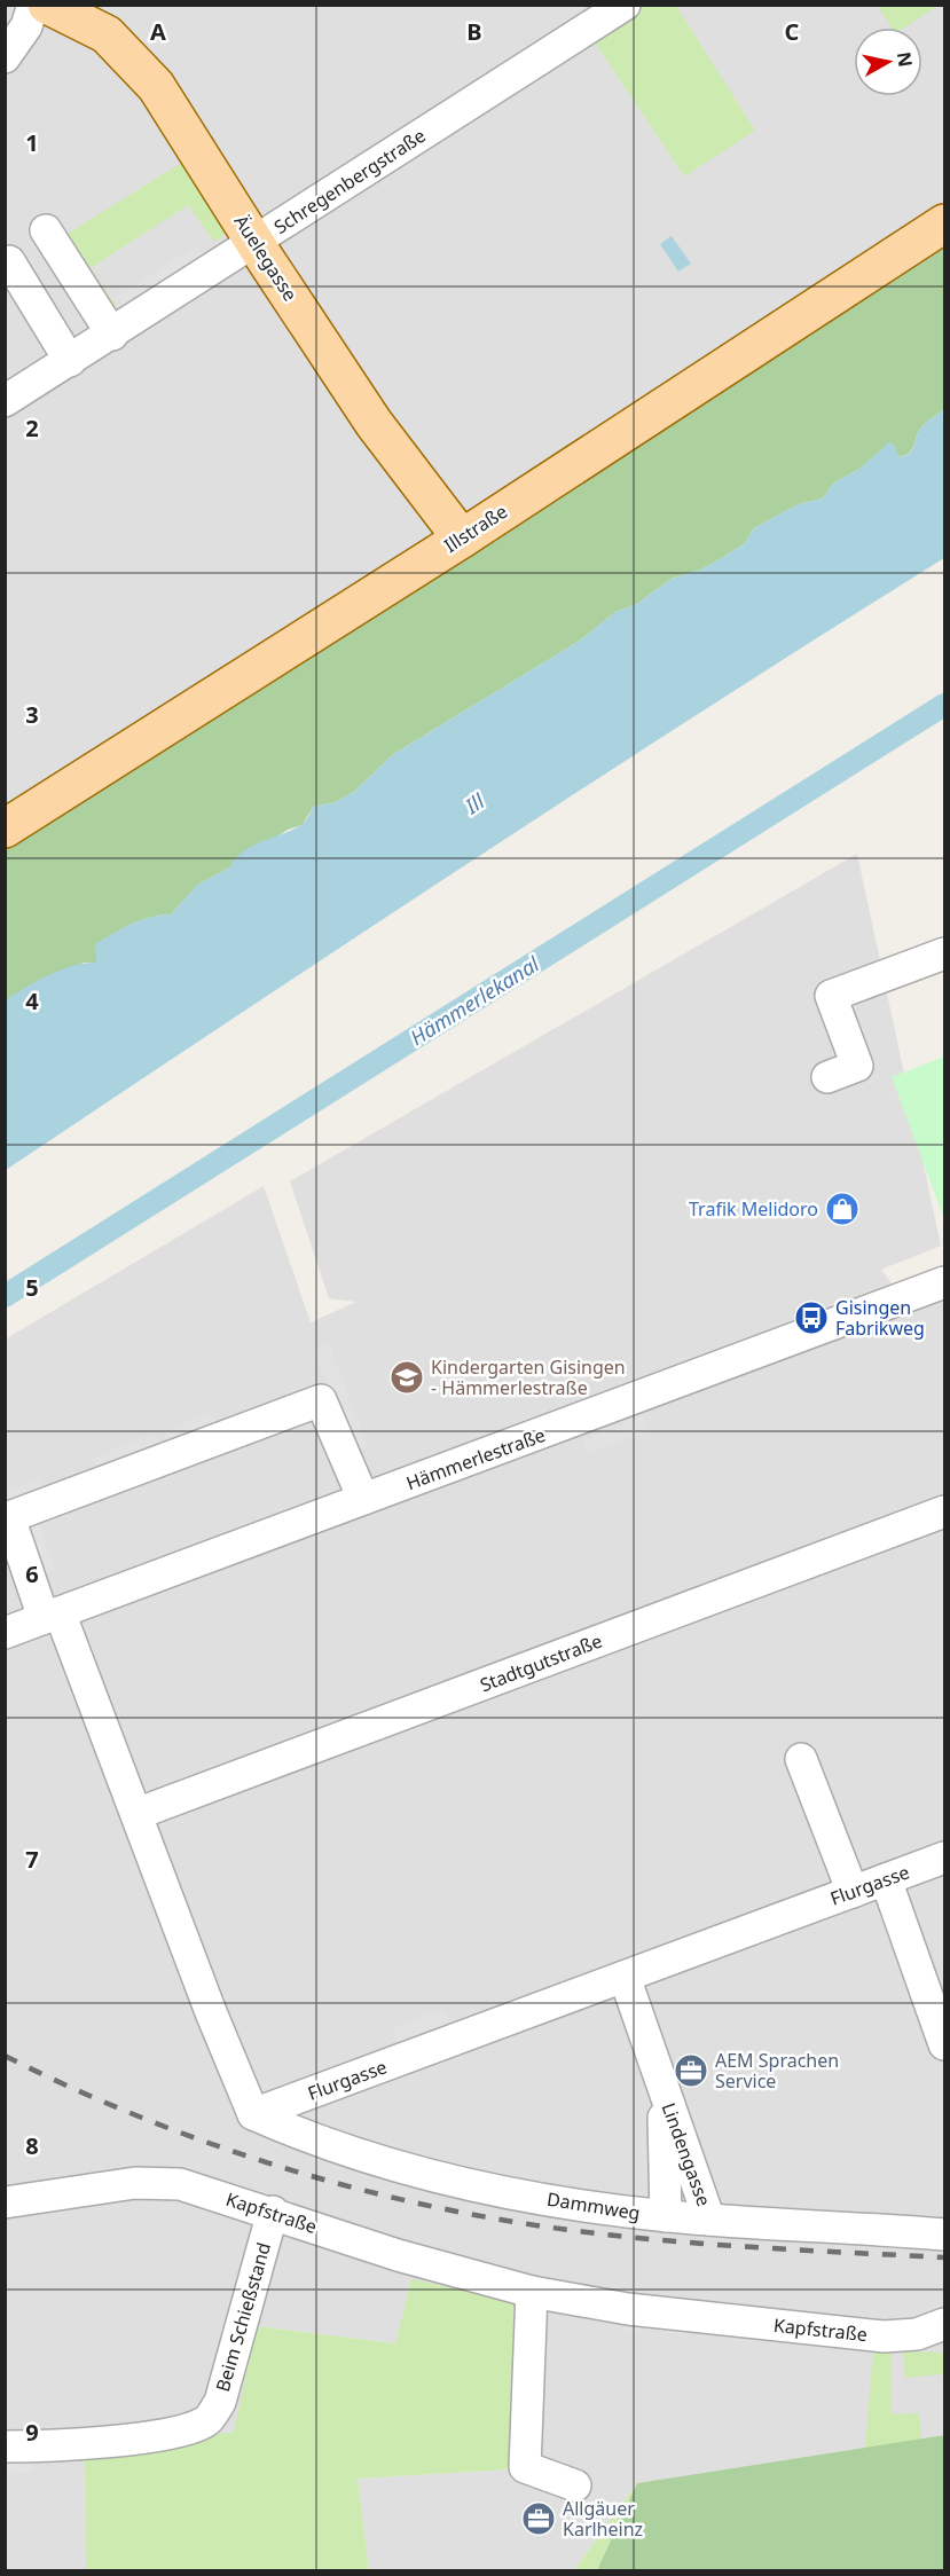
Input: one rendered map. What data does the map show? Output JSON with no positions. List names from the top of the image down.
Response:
{
  "streets": {
    "main road": ["Äuelegasse", "Illstraße"],
    "street": [
      "Schregenbergstraße",
      "Hämmerlestraße",
      "Stadtgutstraße",
      "Flurgasse",
      "Lindengasse",
      "Dammweg",
      "Kapfstraße",
      "Beim Schießstand"
    ]
  },
  "crossings": [
    ["Schregenbergstraße", "Äuelegasse"],
    ["Äuelegasse", "Illstraße"],
    ["Flurgasse", "Lindengasse"],
    ["Flurgasse", "Dammweg"],
    ["Lindengasse", "Dammweg"],
    ["Kapfstraße", "Beim Schießstand"]
  ],
  "water": ["Ill", "Hämmerlekanal"],
  "places": {
    "shop": ["Trafik Melidoro"],
    "bus stop": ["Gisingen Fabrikweg"],
    "school or university": ["Kindergarten Gisingen - Hämmerlestraße"],
    "office": ["AEM Sprachen Service", "Allgäuer Karlheinz"]
  },
  "north": "right",
  "grid": {
    "columns": ["A", "B", "C"],
    "rows": [
      "1",
      "2",
      "3",
      "4",
      "5",
      "6",
      "7",
      "8",
      "9"
    ]
  }
}
